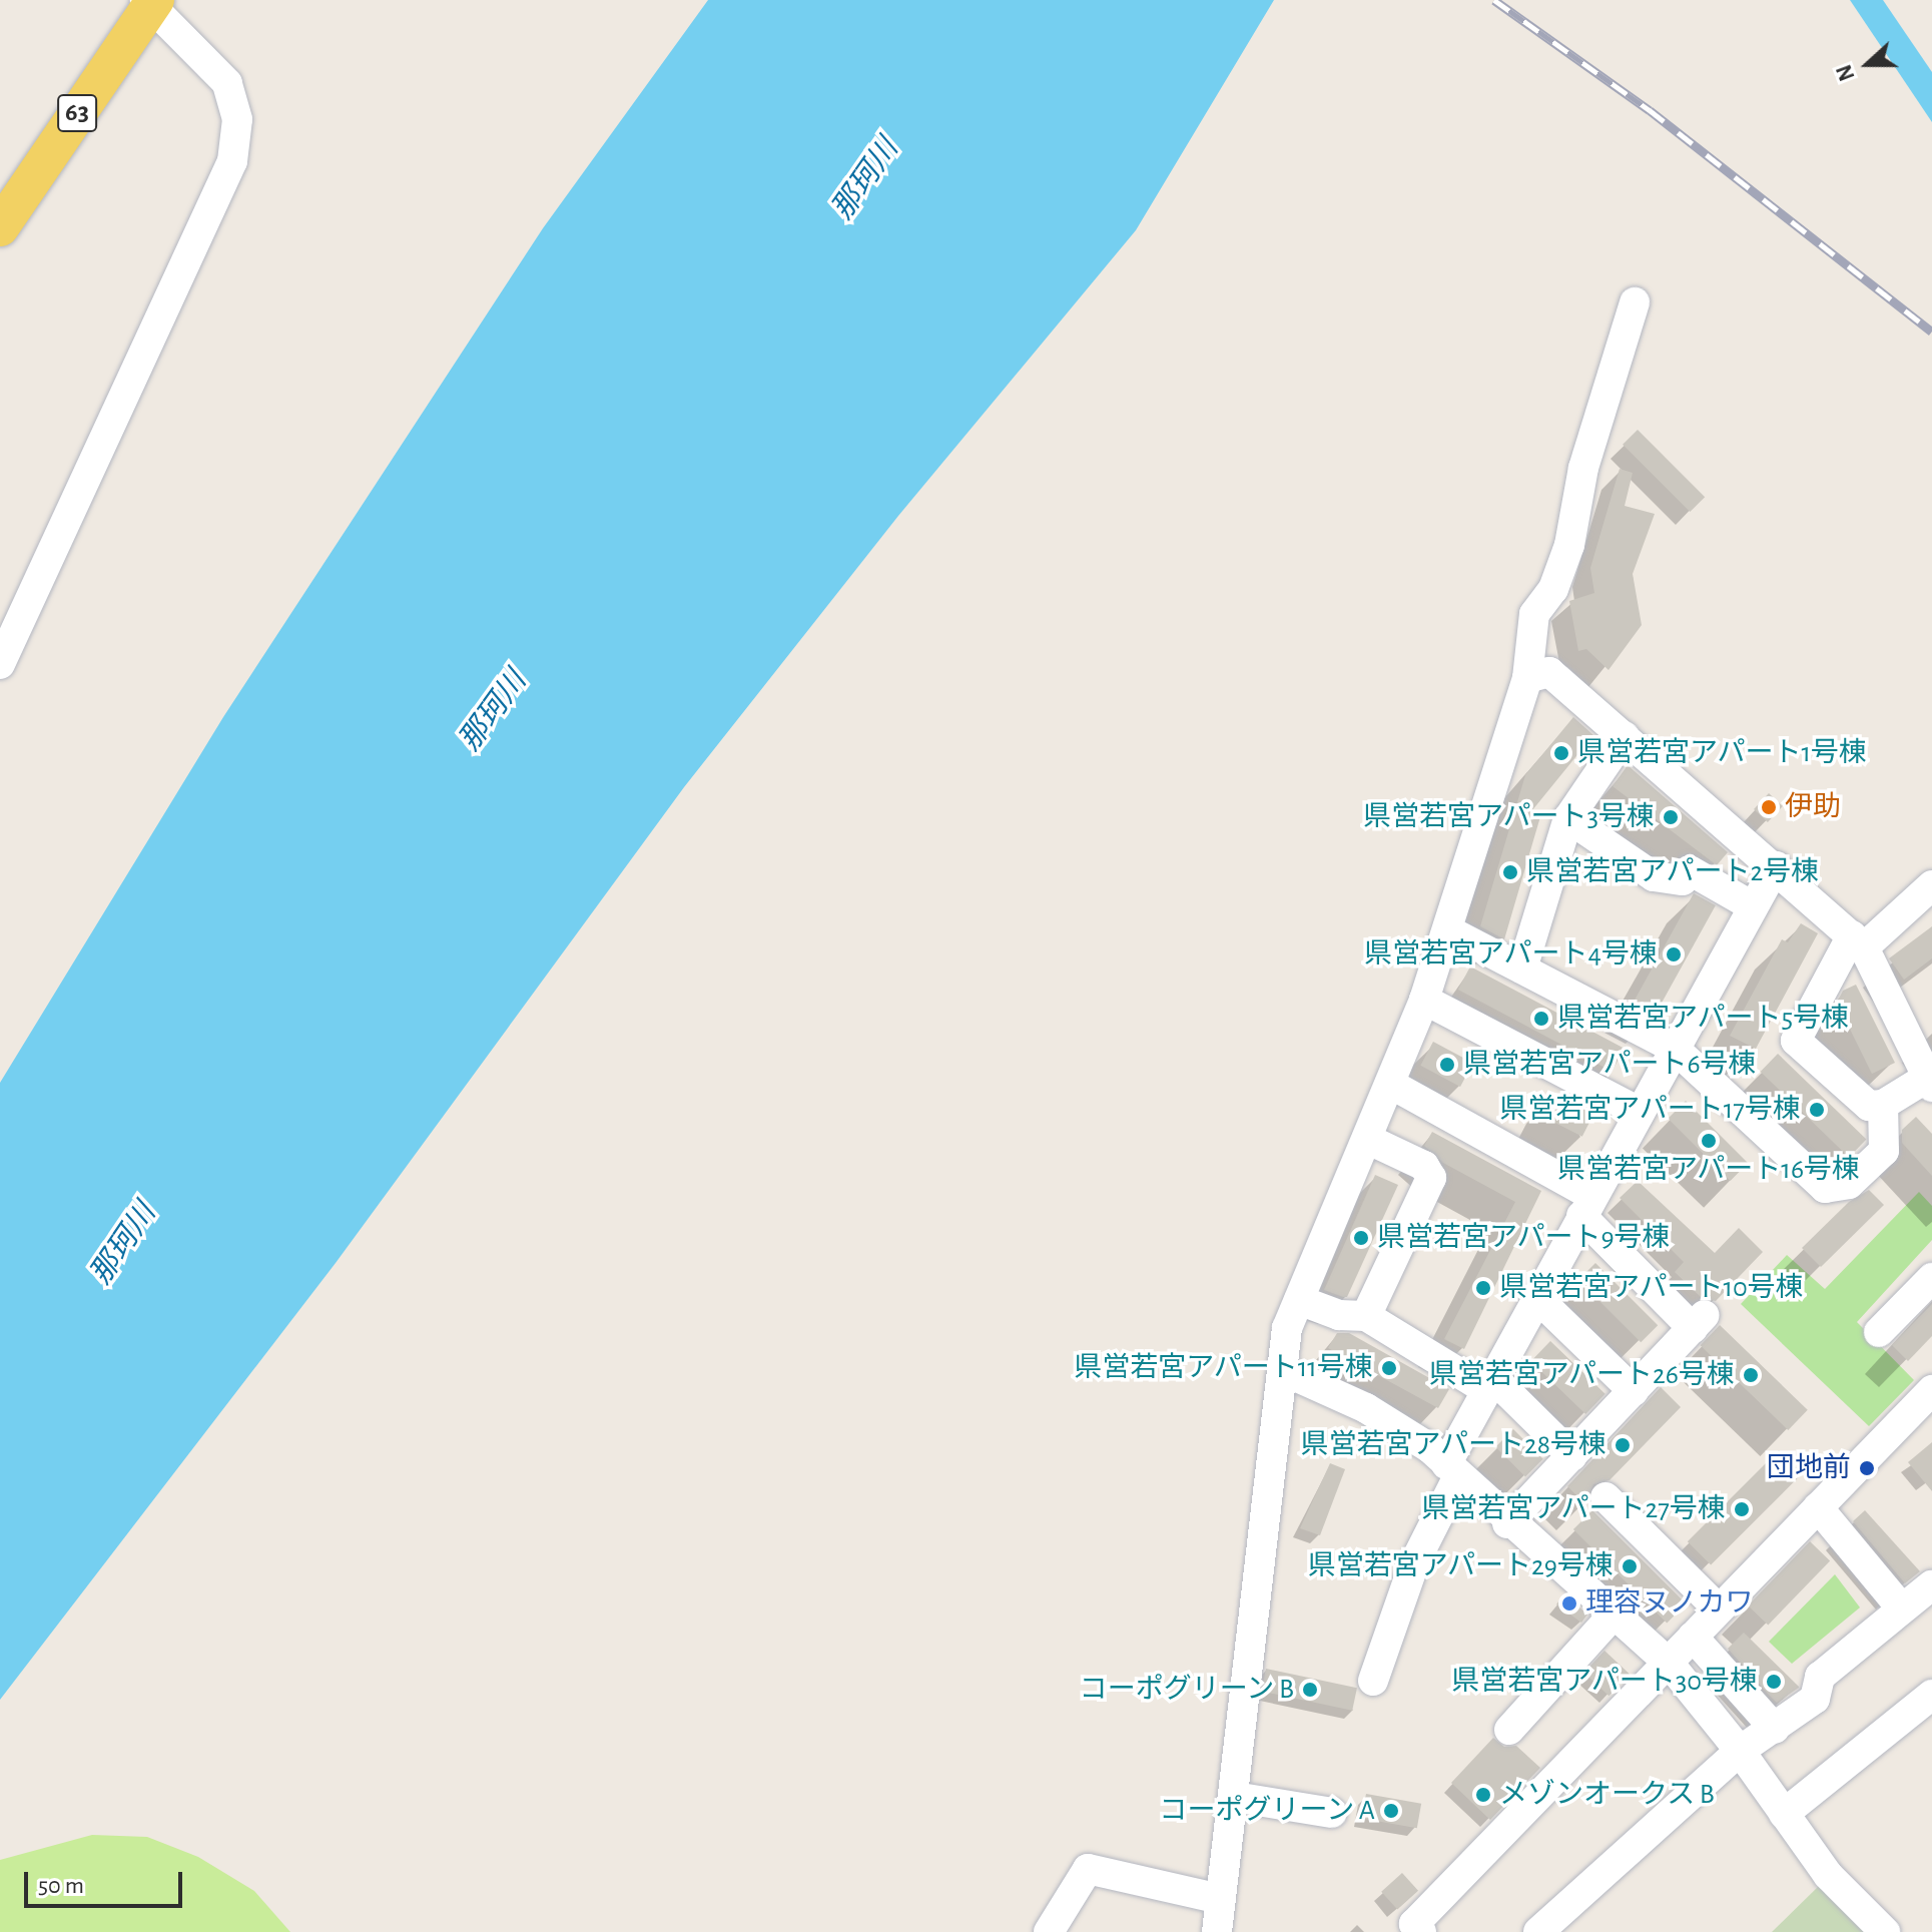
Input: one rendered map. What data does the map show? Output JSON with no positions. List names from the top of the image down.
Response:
{
  "streets": {
    "main road": ["63"]
  },
  "water": ["那珂川"],
  "places": [
    "県営若宮アパート1号棟",
    "伊助",
    "県営若宮アパート3号棟",
    "県営若宮アパート2号棟",
    "県営若宮アパート4号棟",
    "県営若宮アパート5号棟",
    "県営若宮アパート6号棟",
    "県営若宮アパート17号棟",
    "県営若宮アパート16号棟",
    "県営若宮アパート9号棟",
    "県営若宮アパート10号棟",
    "県営若宮アパート11号棟",
    "県営若宮アパート26号棟",
    "県営若宮アパート28号棟",
    "団地前",
    "県営若宮アパート27号棟",
    "県営若宮アパート29号棟",
    "理容ヌノカワ",
    "県営若宮アパート30号棟",
    "コーポグリーン B",
    "メゾンオークス B",
    "コーポグリーン A"
  ],
  "scale_bar": "50 m",
  "north": "left"
}
